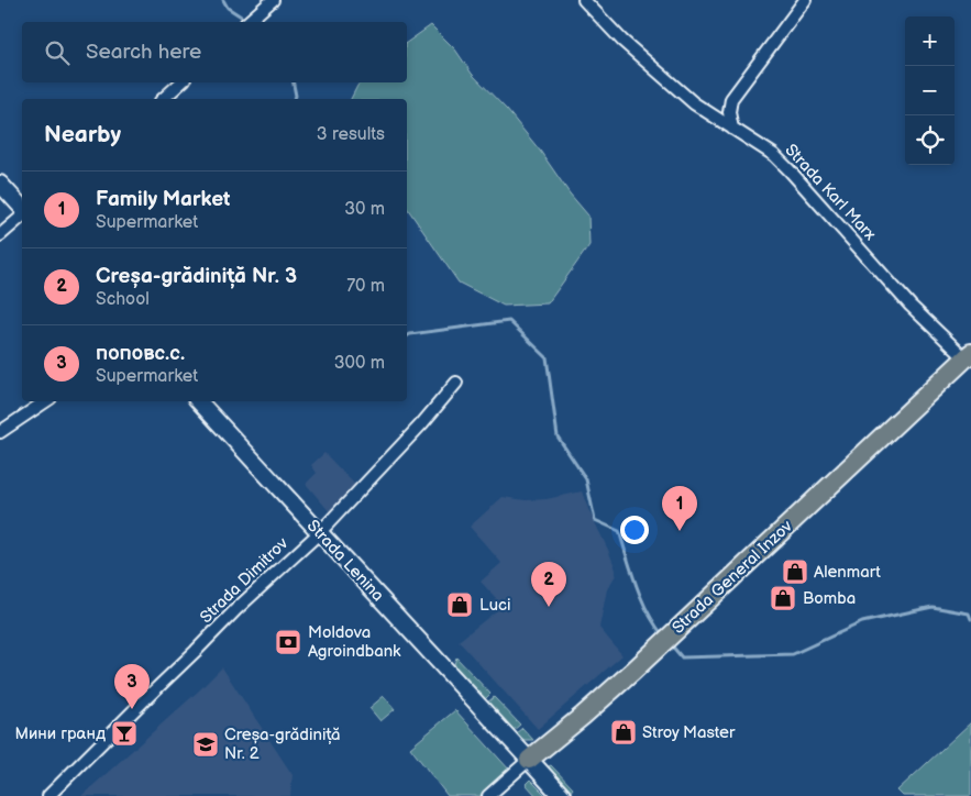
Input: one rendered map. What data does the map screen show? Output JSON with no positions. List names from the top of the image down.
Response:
{
  "streets": {
    "main road": ["Strada Lenina", "Strada General Inzov"],
    "street": ["Strada Karl Marx", "Strada Dimitrov"]
  },
  "crossings": [
    ["Strada Karl Marx", "Strada General Inzov"],
    ["Strada Lenina", "Strada General Inzov"],
    ["Strada Lenina", "Strada Dimitrov"]
  ],
  "places": {
    "shop": [
      "Alenmart",
      "Bomba",
      "Luci",
      "Stroy Master"
    ],
    "bank": ["Moldova Agroindbank"],
    "bar": ["Мини гранд"],
    "school or university": ["Creșa-grădiniță Nr. 2"]
  },
  "page": {
    "map_buttons": ["+", "−"],
    "search": "Search here",
    "heading": ["Nearby", "3 results"],
    "list": [
      {
        "mark": "1",
        "name": "Family Market",
        "note": "Supermarket",
        "value": "30 m"
      },
      {
        "mark": "2",
        "name": "Creșa-grădiniță Nr. 3",
        "note": "School",
        "value": "70 m"
      },
      {
        "mark": "3",
        "name": "поповс.с.",
        "note": "Supermarket",
        "value": "300 m"
      }
    ],
    "pins": ["1", "2", "3"]
  }
}
